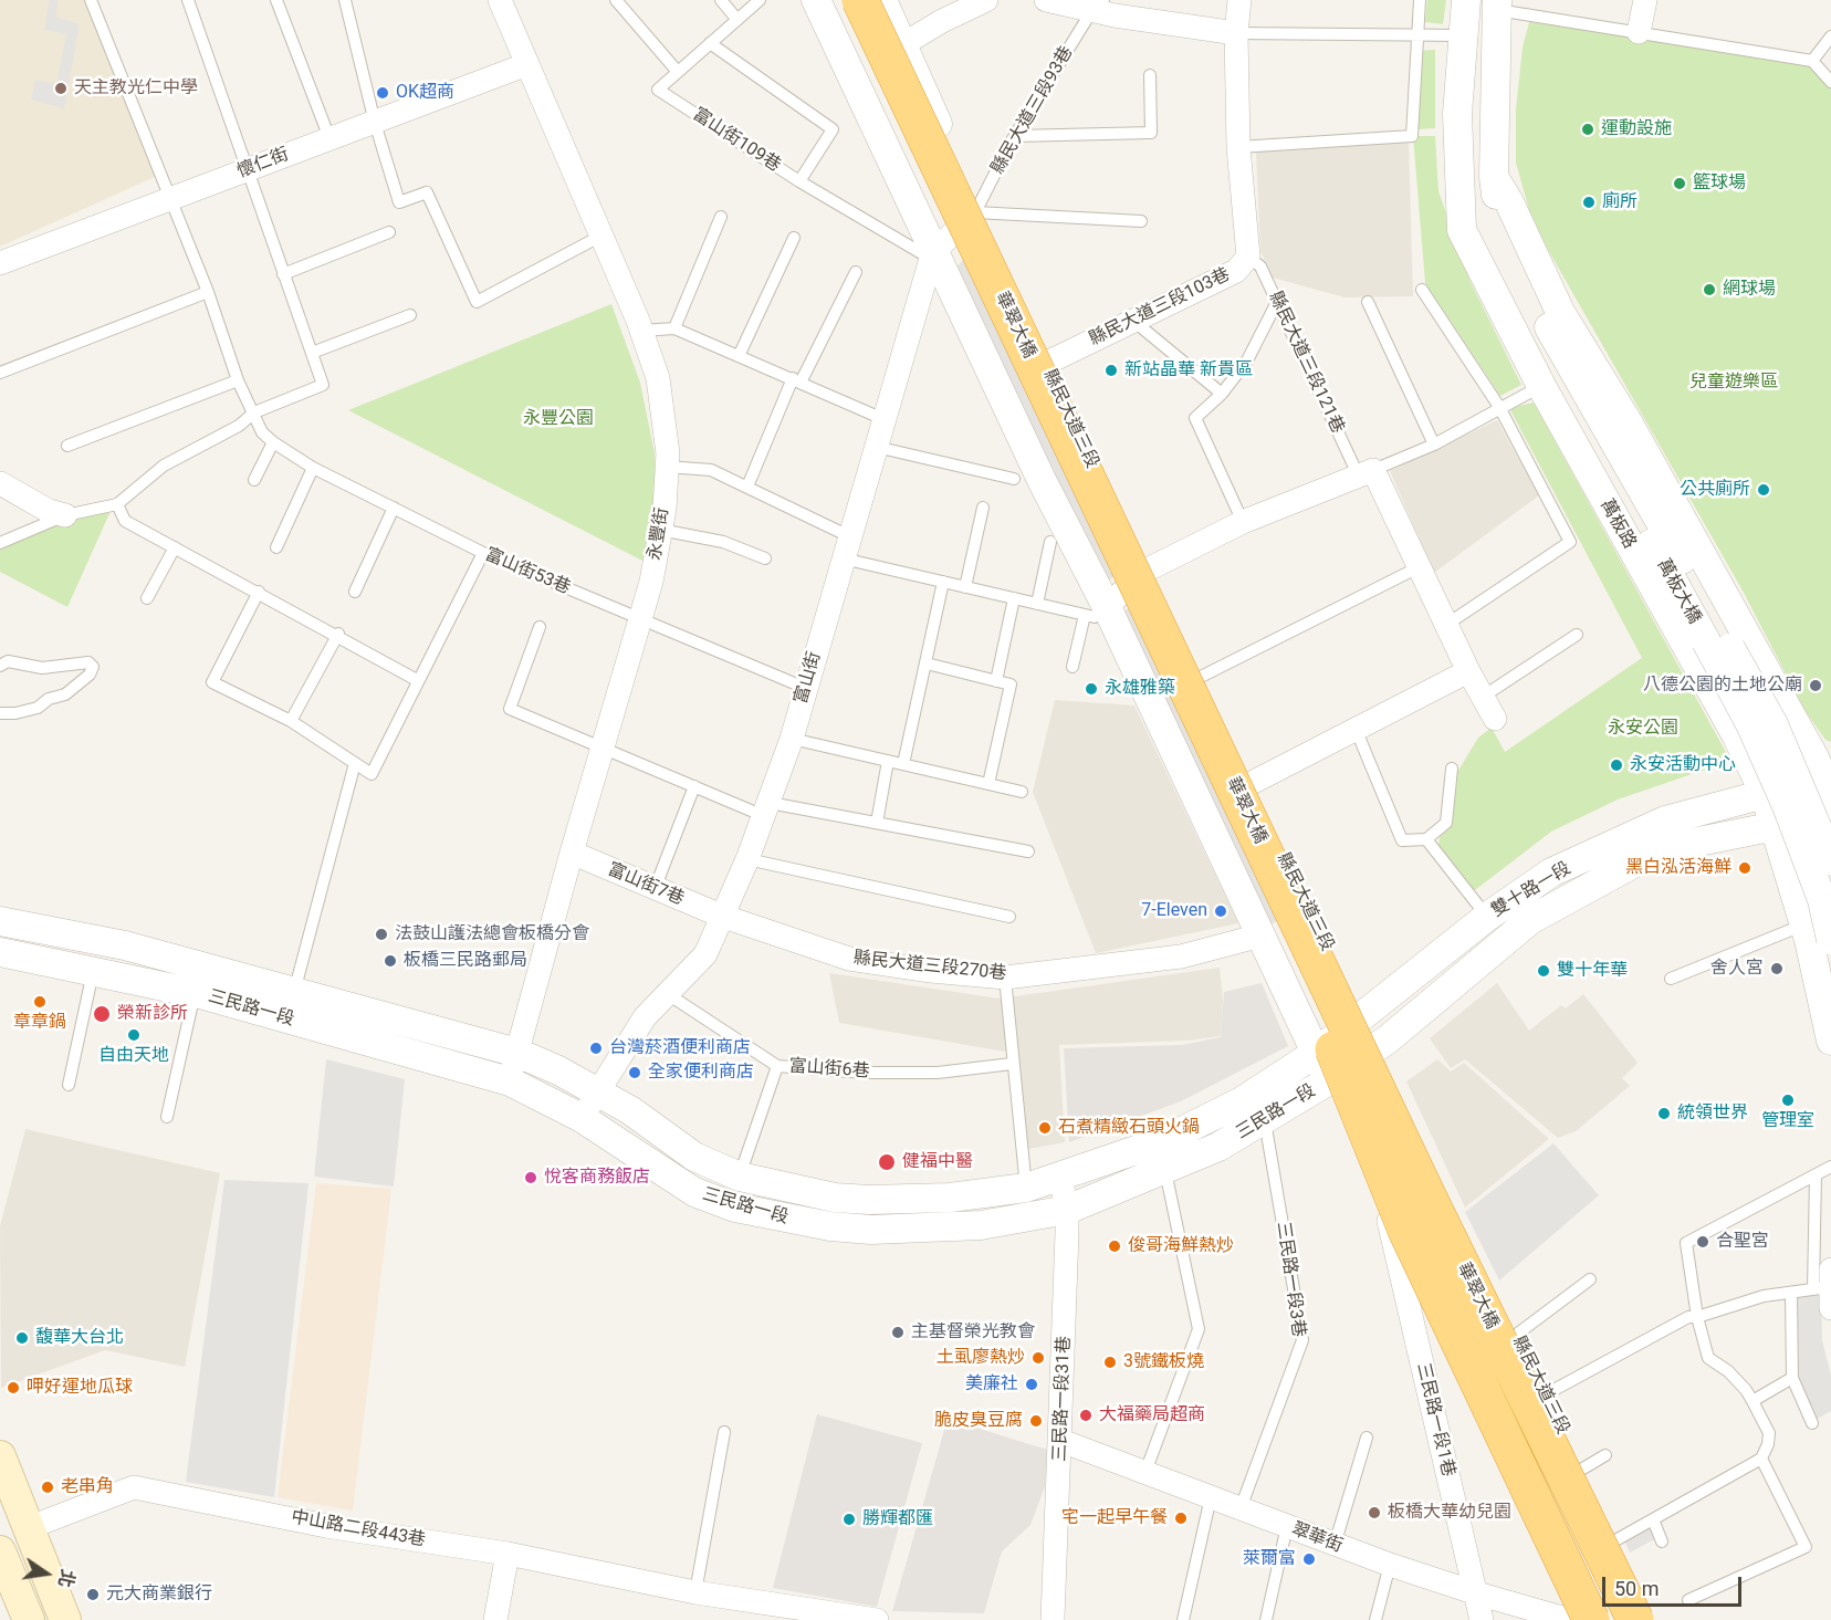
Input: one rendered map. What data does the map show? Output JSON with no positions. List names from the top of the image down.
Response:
{
  "streets": {
    "highway": ["華翠大橋"],
    "street": [
      "懷仁街",
      "縣民大道三段103巷",
      "縣民大道三段",
      "萬板路",
      "永豐街",
      "萬板大橋",
      "富山街",
      "富山街7巷",
      "雙十路一段",
      "縣民大道三段270巷",
      "三民路一段",
      "三民路一段31巷",
      "三民路一段1巷",
      "中山路二段443巷",
      "翠華街"
    ],
    "lane": [
      "縣民大道三段93巷",
      "富山街109巷",
      "縣民大道三段121巷",
      "富山街53巷",
      "富山街6巷",
      "三民路一段3巷"
    ]
  },
  "crossings": [
    ["縣民大道三段93巷", "縣民大道三段"],
    ["富山街109巷", "富山街"],
    ["懷仁街", "永豐街"],
    ["縣民大道三段103巷", "縣民大道三段121巷"],
    ["縣民大道三段103巷", "縣民大道三段"],
    ["華翠大橋", "翠華街"],
    ["縣民大道三段", "雙十路一段"],
    ["萬板路", "萬板大橋"],
    ["萬板路", "雙十路一段"],
    ["永豐街", "富山街53巷"],
    ["永豐街", "富山街7巷"],
    ["永豐街", "三民路一段"],
    ["富山街53巷", "富山街"],
    ["富山街", "富山街7巷"],
    ["富山街", "縣民大道三段270巷"],
    ["富山街", "三民路一段"],
    ["富山街", "富山街6巷"],
    ["富山街7巷", "縣民大道三段270巷"],
    ["雙十路一段", "三民路一段"],
    ["三民路一段", "三民路一段3巷"],
    ["三民路一段", "三民路一段31巷"],
    ["三民路一段3巷", "翠華街"],
    ["三民路一段31巷", "翠華街"],
    ["三民路一段1巷", "翠華街"]
  ],
  "parks": ["兒童遊樂區", "永豐公園", "永安公園"],
  "places": [
    "天主教光仁中學",
    "OK超商",
    "運動設施",
    "籃球場",
    "廁所",
    "網球場",
    "新站晶華 新貴區",
    "公共廁所",
    "八德公園的土地公廟",
    "永雄雅築",
    "永安活動中心",
    "黑白泓活海鮮",
    "7-Eleven",
    "法鼓山護法總會板橋分會",
    "板橋三民路郵局",
    "舍人宮",
    "雙十年華",
    "章章鍋",
    "榮新診所",
    "自由天地",
    "台灣菸酒便利商店",
    "全家便利商店",
    "管理室",
    "統領世界",
    "石煮精緻石頭火鍋",
    "健福中醫",
    "悅客商務飯店",
    "合聖宮",
    "俊哥海鮮熱炒",
    "主基督榮光教會",
    "馥華大台北",
    "土虱廖熱炒",
    "3號鐵板燒",
    "美廉社",
    "呷好運地瓜球",
    "大福藥局超商",
    "脆皮臭豆腐",
    "老串角",
    "板橋大華幼兒園",
    "宅一起早午餐",
    "勝輝都匯",
    "萊爾富",
    "元大商業銀行"
  ],
  "scale_bar": "50 m",
  "north": "right"
}
